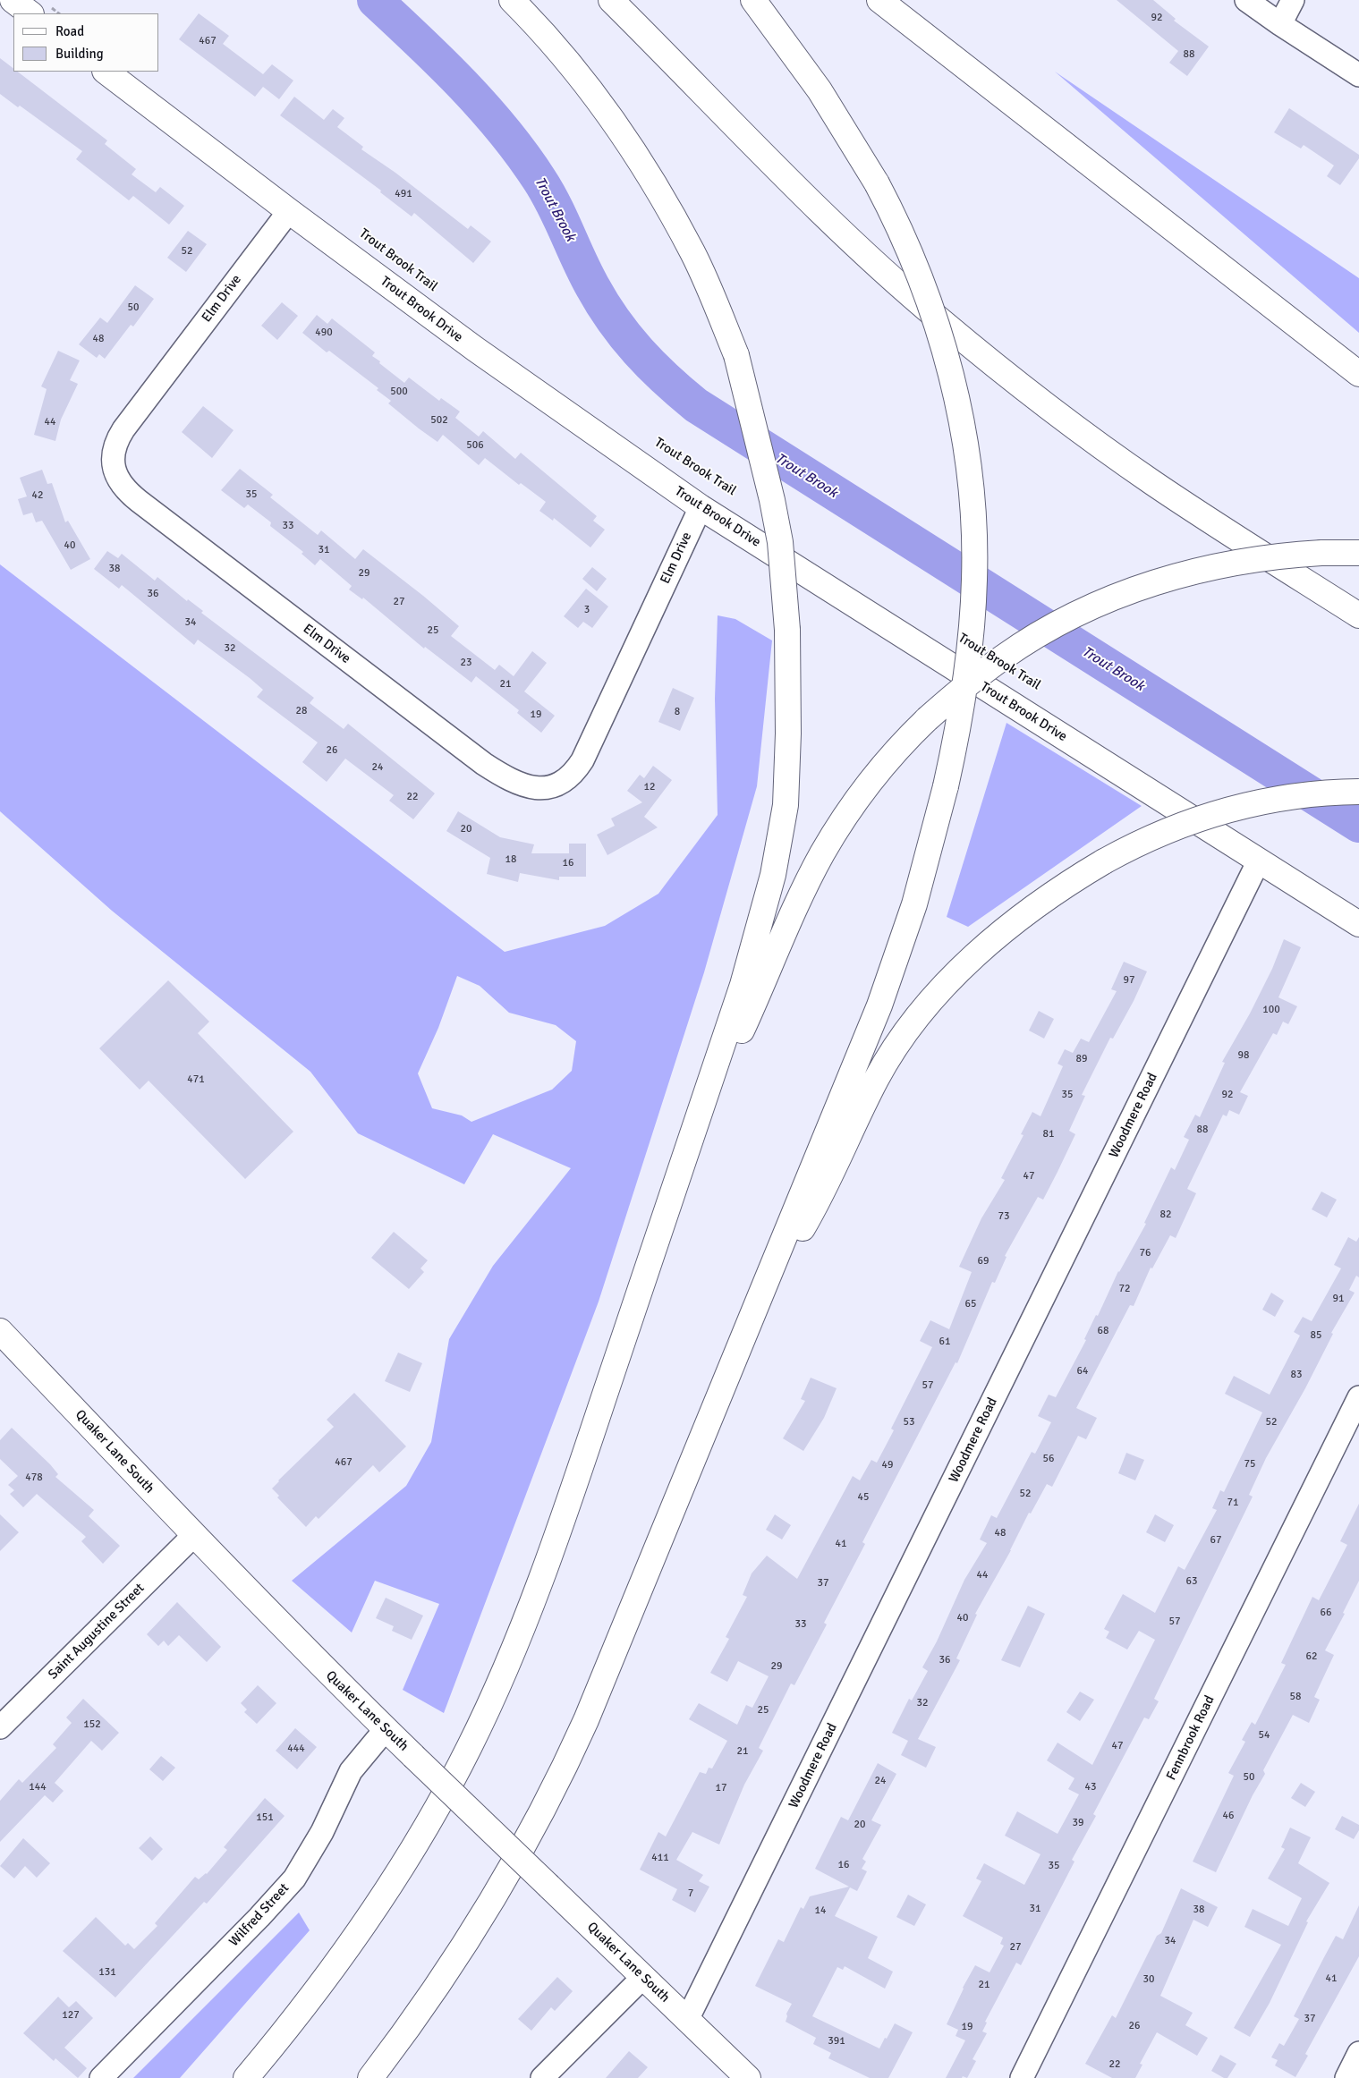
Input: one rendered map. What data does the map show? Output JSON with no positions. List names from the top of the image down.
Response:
{
  "streets": {
    "main road": ["Trout Brook Drive", "Quaker Lane South"],
    "street": [
      "Elm Drive",
      "Woodmere Road",
      "Saint Augustine Street",
      "Fennbrook Road",
      "Wilfred Street"
    ]
  },
  "crossings": [
    ["Elm Drive", "Trout Brook Drive"],
    ["Trout Brook Drive", "Woodmere Road"],
    ["Woodmere Road", "Quaker Lane South"],
    ["Quaker Lane South", "Saint Augustine Street"],
    ["Quaker Lane South", "Wilfred Street"]
  ],
  "water": ["Trout Brook"],
  "house_numbers": [
    "92",
    "467",
    "88",
    "491",
    "52",
    "50",
    "490",
    "48",
    "500",
    "502",
    "44",
    "506",
    "35",
    "42",
    "33",
    "40",
    "31",
    "38",
    "29",
    "36",
    "27",
    "3",
    "34",
    "25",
    "32",
    "23",
    "21",
    "28",
    "8",
    "19",
    "26",
    "24",
    "12",
    "22",
    "20",
    "18",
    "16",
    "97",
    "100",
    "98",
    "89",
    "471",
    "35",
    "92",
    "88",
    "81",
    "47",
    "82",
    "73",
    "76",
    "69",
    "72",
    "91",
    "65",
    "68",
    "85",
    "61",
    "64",
    "83",
    "57",
    "53",
    "52",
    "56",
    "467",
    "75",
    "49",
    "478",
    "52",
    "45",
    "71",
    "48",
    "67",
    "41",
    "44",
    "63",
    "37",
    "66",
    "40",
    "57",
    "33",
    "62",
    "36",
    "29",
    "58",
    "32",
    "25",
    "152",
    "54",
    "47",
    "444",
    "21",
    "50",
    "24",
    "144",
    "43",
    "17",
    "46",
    "151",
    "39",
    "20",
    "411",
    "16",
    "35",
    "7",
    "31",
    "38",
    "14",
    "34",
    "27",
    "131",
    "41",
    "30",
    "21",
    "127",
    "37",
    "26",
    "19",
    "391",
    "22"
  ],
  "legend": ["Road", "Building"]
}
